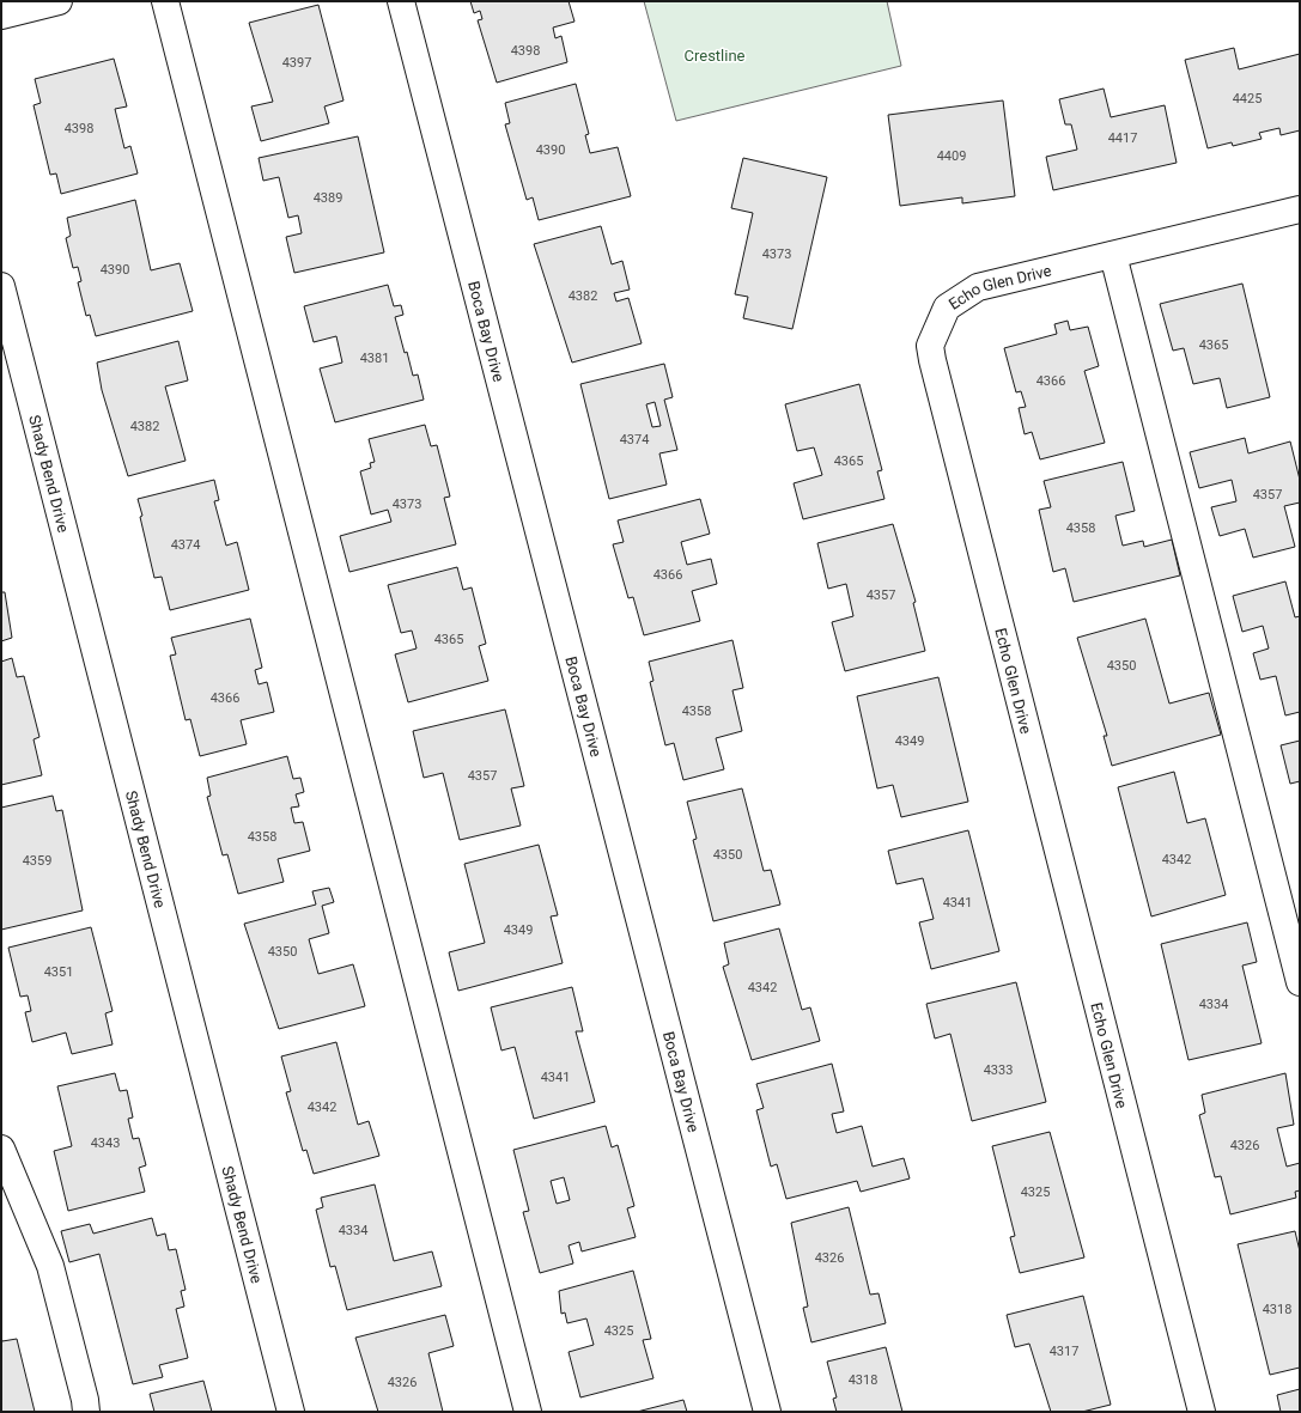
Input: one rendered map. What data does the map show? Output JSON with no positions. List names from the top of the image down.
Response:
{
  "streets": {
    "street": ["Echo Glen Drive", "Boca Bay Drive", "Shady Bend Drive"]
  },
  "parks": ["Crestline"],
  "house_numbers": [
    "4398",
    "4397",
    "4425",
    "4398",
    "4417",
    "4390",
    "4409",
    "4389",
    "4373",
    "4390",
    "4382",
    "4365",
    "4381",
    "4366",
    "4382",
    "4374",
    "4365",
    "4357",
    "4373",
    "4358",
    "4374",
    "4366",
    "4357",
    "4365",
    "4350",
    "4366",
    "4358",
    "4349",
    "4357",
    "4358",
    "4350",
    "4342",
    "4359",
    "4341",
    "4349",
    "4350",
    "4351",
    "4342",
    "4334",
    "4333",
    "4341",
    "4342",
    "4343",
    "4326",
    "4325",
    "4334",
    "4326",
    "4318",
    "4325",
    "4317",
    "4318",
    "4326"
  ]
}
